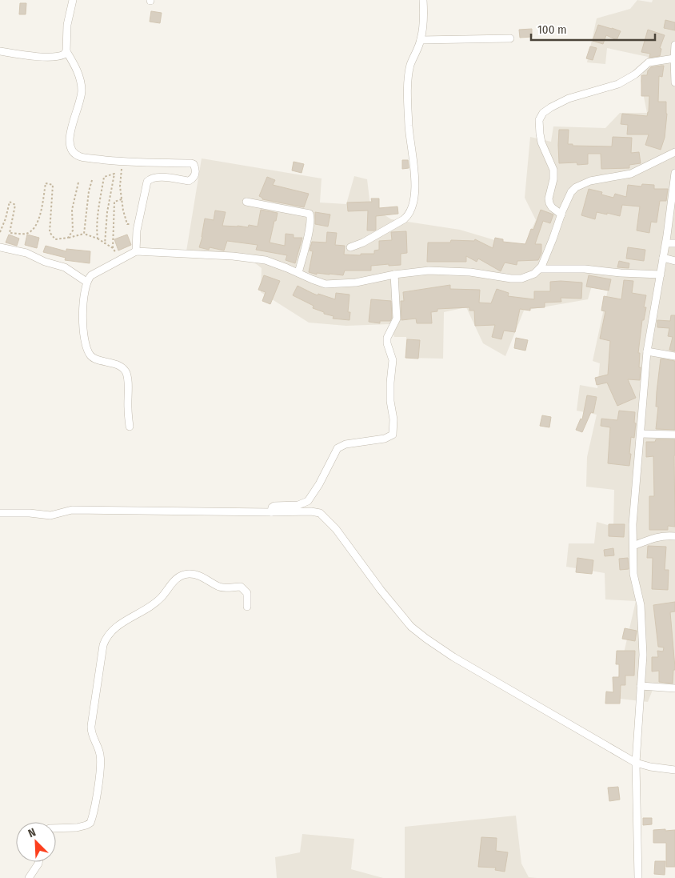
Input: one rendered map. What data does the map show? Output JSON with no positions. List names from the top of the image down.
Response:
{
  "scale_bar": "100 m",
  "north": "top left"
}
